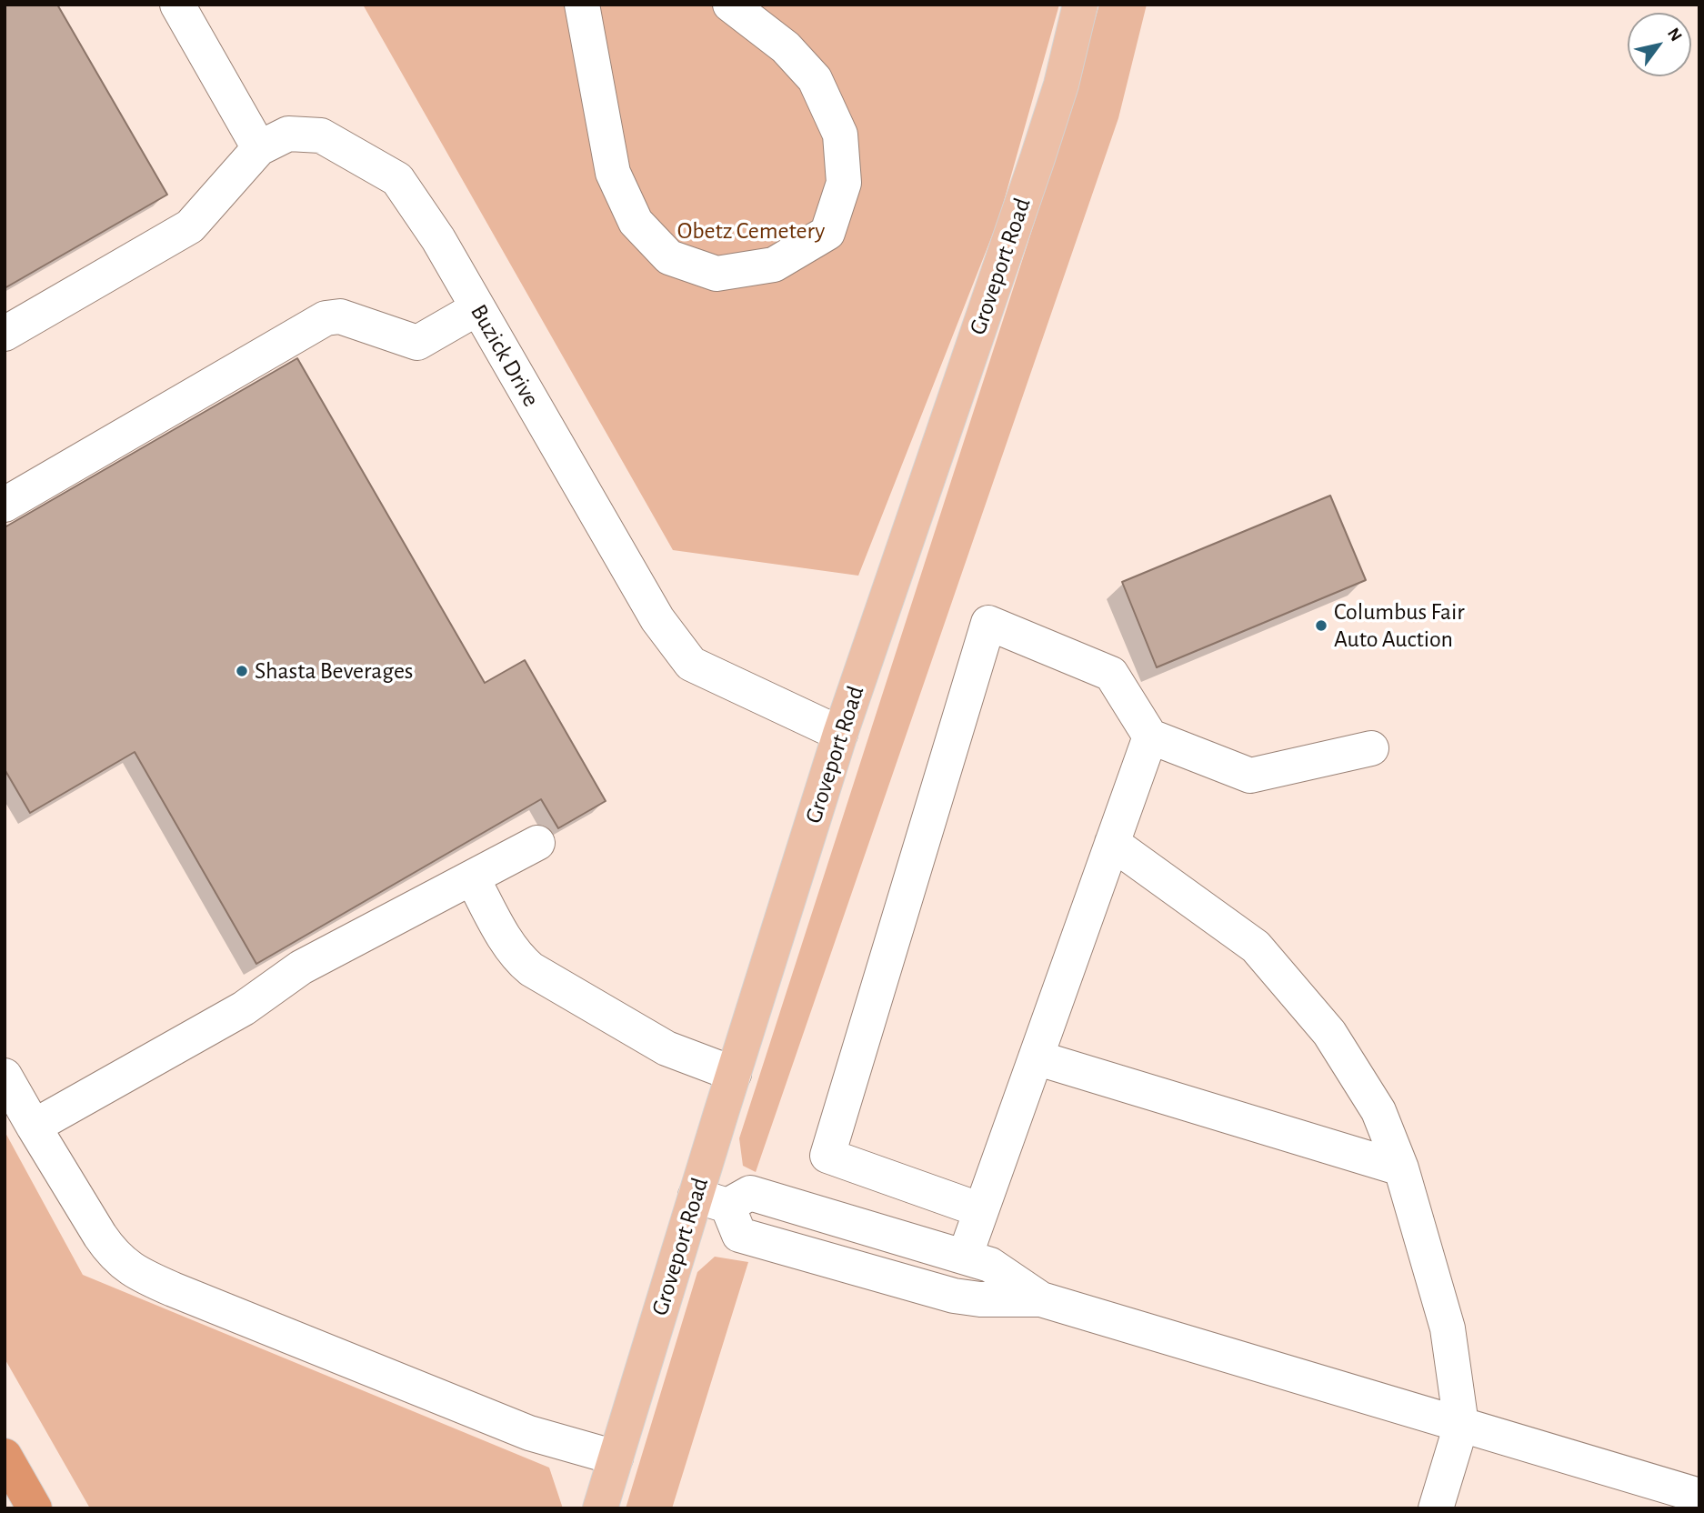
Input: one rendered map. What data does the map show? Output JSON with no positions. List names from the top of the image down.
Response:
{
  "streets": {
    "main road": ["Groveport Road"],
    "lane": ["Buzick Drive"]
  },
  "crossings": [
    ["Groveport Road", "Buzick Drive"]
  ],
  "parks": ["Obetz Cemetery"],
  "places": ["Columbus Fair Auto Auction", "Shasta Beverages"],
  "north": "top right"
}
